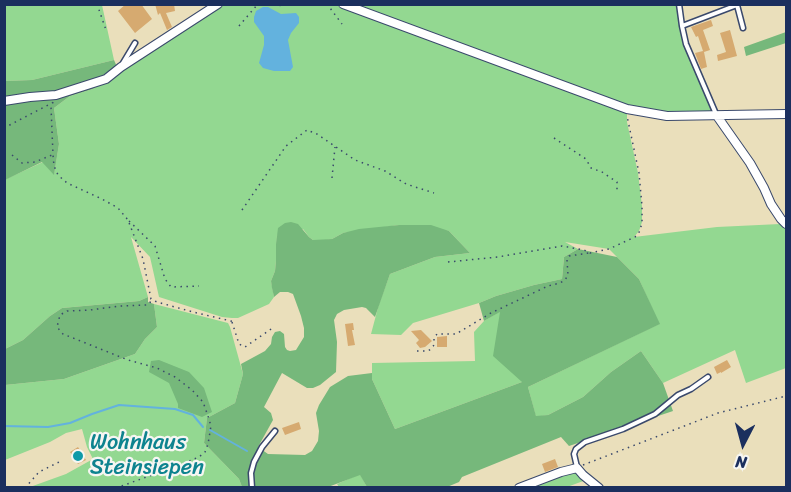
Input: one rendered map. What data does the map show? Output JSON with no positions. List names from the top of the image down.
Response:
{
  "places": ["Wohnhaus Steinsiepen"],
  "north": "bottom"
}
